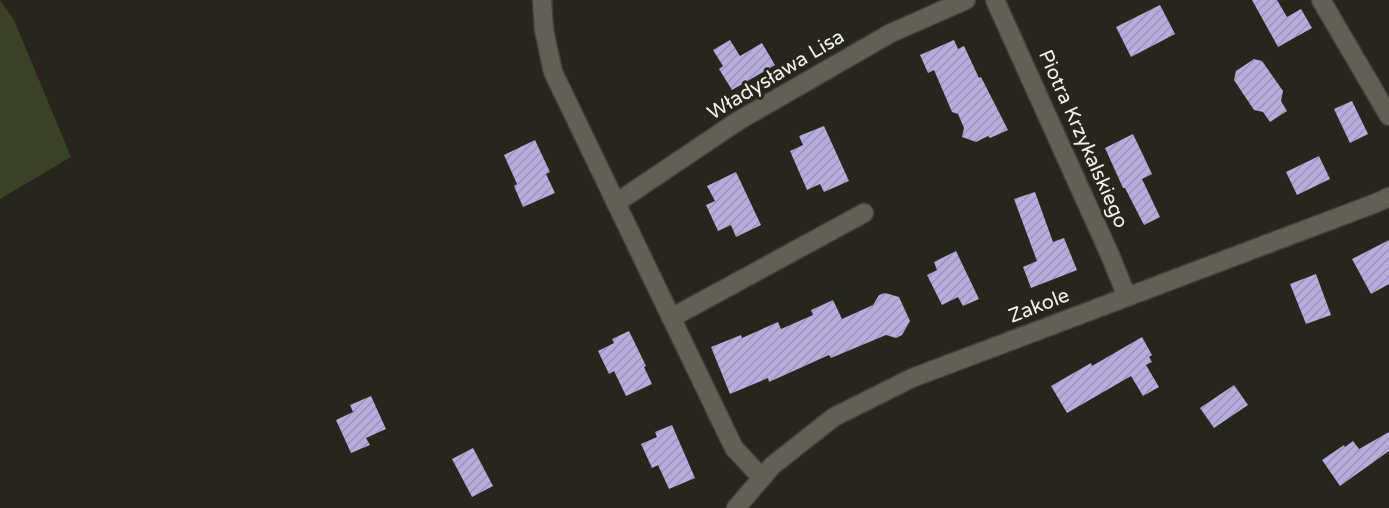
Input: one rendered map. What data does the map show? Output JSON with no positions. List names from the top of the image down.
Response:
{
  "streets": {
    "street": ["Władysława Lisa", "Piotra Krzykalskiego", "Zakole"]
  },
  "crossings": [
    ["Piotra Krzykalskiego", "Zakole"]
  ]
}
